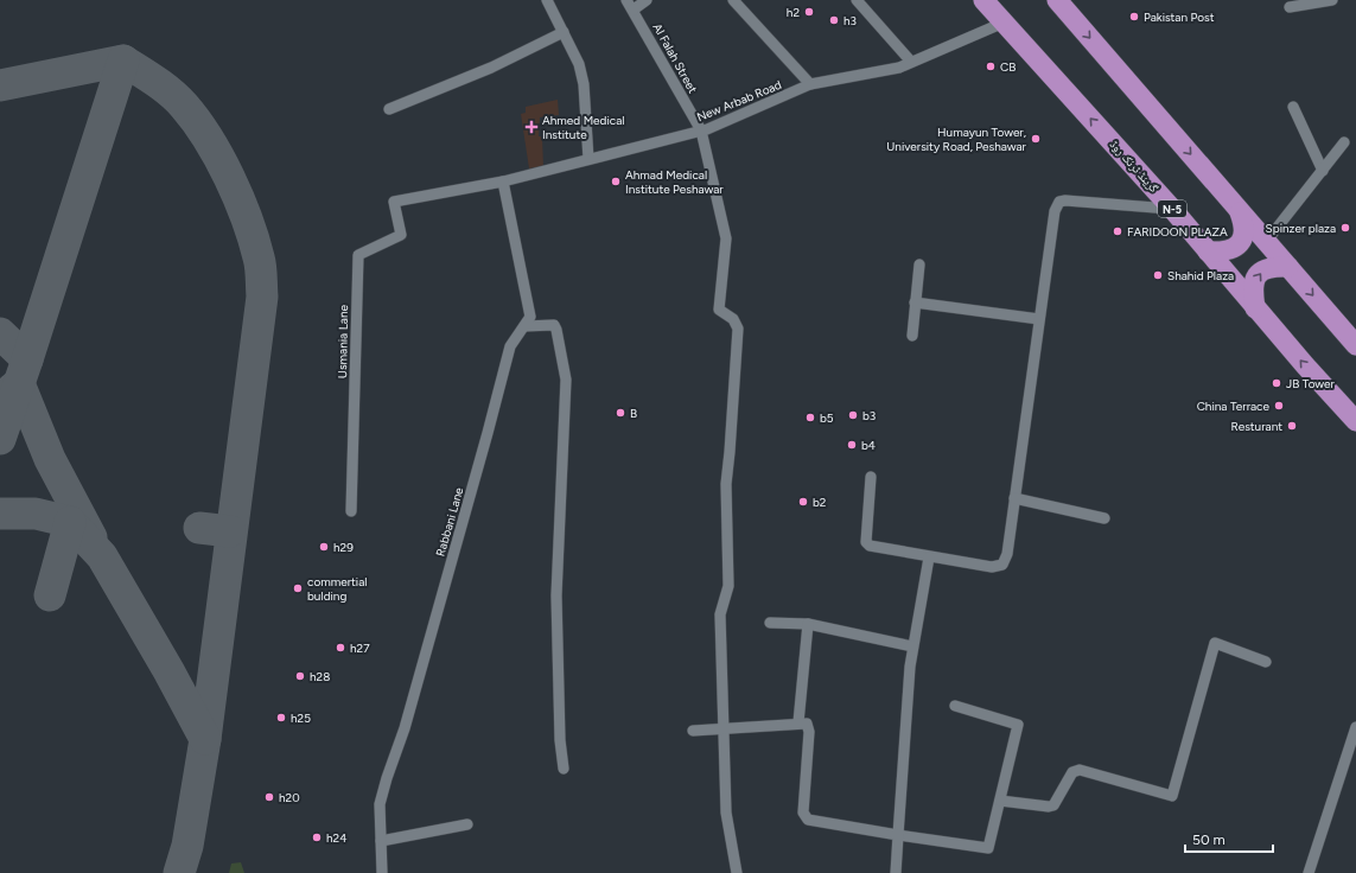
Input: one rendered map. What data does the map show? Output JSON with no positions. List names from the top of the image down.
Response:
{
  "streets": {
    "highway": ["گرینڈ ٹرنک روڈ", "N-5"],
    "street": [
      "Al Falah Street",
      "New Arbab Road",
      "Usmania Lane",
      "Rabbani Lane"
    ]
  },
  "crossings": [
    ["Al Falah Street", "New Arbab Road"],
    ["New Arbab Road", "گرینڈ ٹرنک روڈ"],
    ["New Arbab Road", "Usmania Lane"],
    ["New Arbab Road", "Rabbani Lane"]
  ],
  "places": {
    "other": [
      "h2",
      "Pakistan Post",
      "h3",
      "CB",
      "Humayun Tower, University Road, Peshawar",
      "Ahmad Medical Institute Peshawar",
      "Spinzer plaza",
      "FARIDOON PLAZA",
      "Shahid Plaza",
      "JB Tower",
      "China Terrace",
      "B",
      "b3",
      "b5",
      "Resturant",
      "b4",
      "b2",
      "h29",
      "commertial bulding",
      "h27",
      "h28",
      "h25",
      "h20",
      "h24"
    ],
    "health": ["Ahmed Medical Institute"]
  },
  "scale_bar": "50 m"
}
